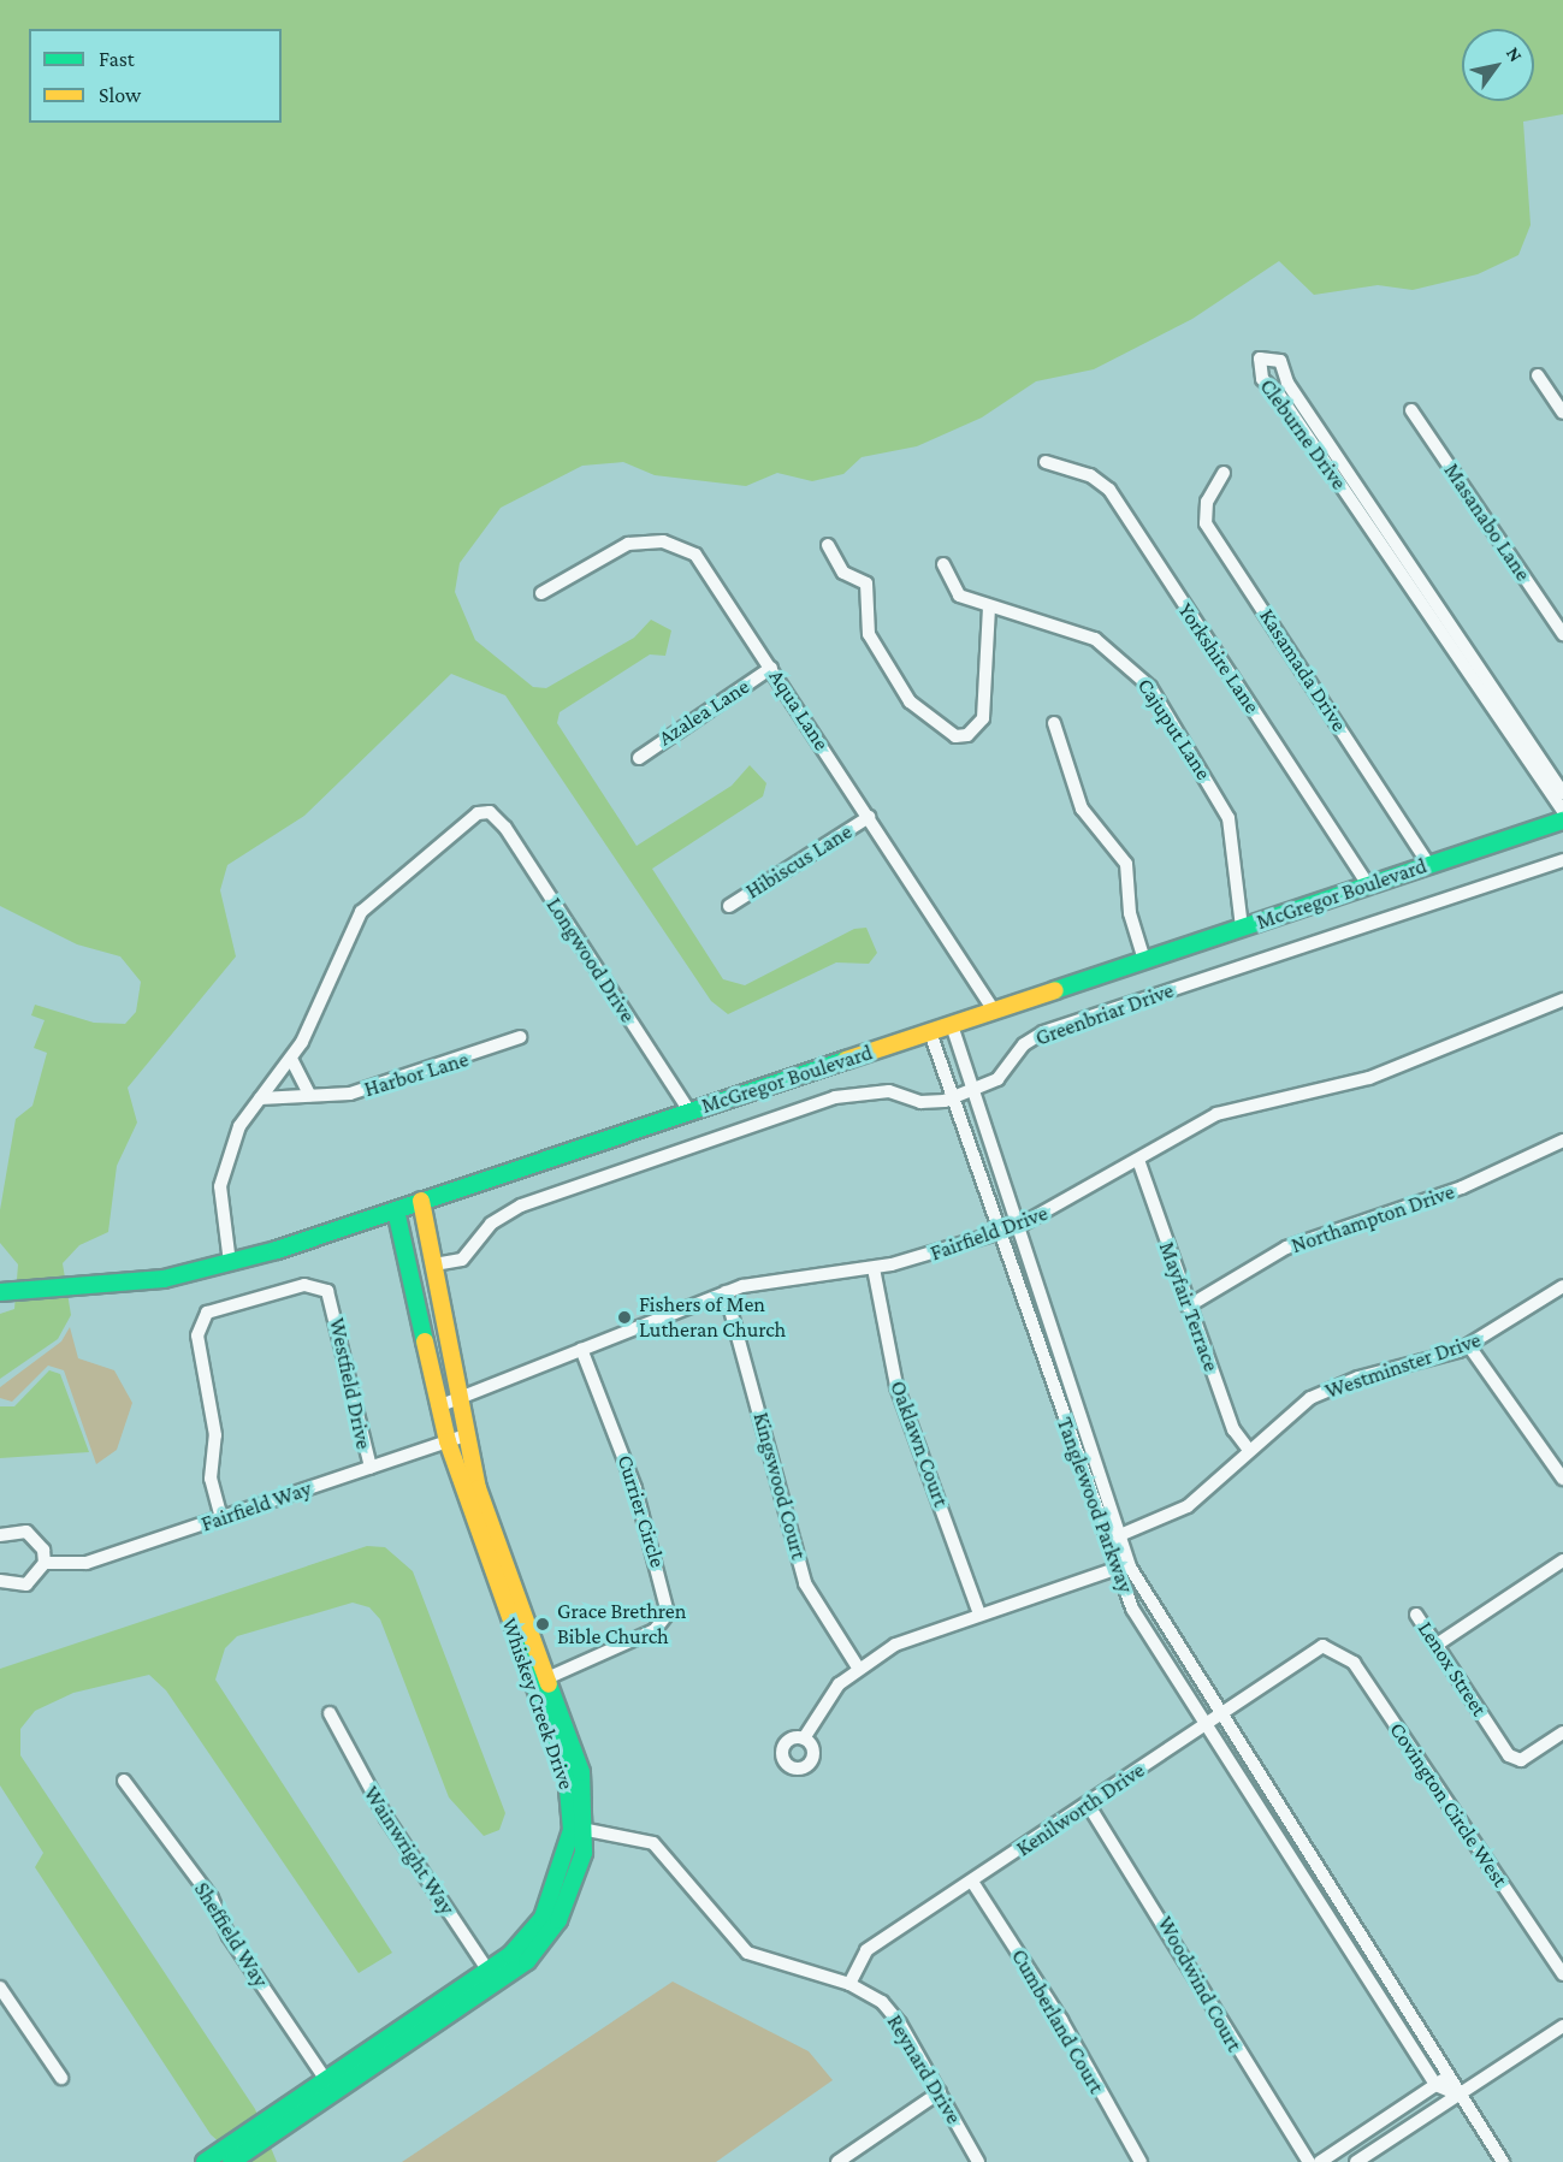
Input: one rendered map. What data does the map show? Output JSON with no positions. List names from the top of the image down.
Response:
{
  "streets": {
    "street": [
      "Cleburne Drive",
      "Masanabo Lane",
      "Yorkshire Lane",
      "Kasamada Drive",
      "Aqua Lane",
      "Azalea Lane",
      "Cajuput Lane",
      "Hibiscus Lane",
      "McGregor Boulevard",
      "Longwood Drive",
      "Greenbriar Drive",
      "Harbor Lane",
      "Northampton Drive",
      "Fairfield Drive",
      "Mayfair Terrace",
      "Westminster Drive",
      "Westfield Drive",
      "Oaklawn Court",
      "Kingswood Court",
      "Tanglewood Parkway",
      "Fairfield Way",
      "Currier Circle",
      "Lenox Street",
      "Whiskey Creek Drive",
      "Covington Circle West",
      "Kenilworth Drive",
      "Wainwright Way",
      "Sheffield Way",
      "Woodwind Court",
      "Cumberland Court",
      "Reynard Drive"
    ]
  },
  "crossings": [
    ["Yorkshire Lane", "McGregor Boulevard"],
    ["Kasamada Drive", "McGregor Boulevard"],
    ["Aqua Lane", "Azalea Lane"],
    ["Aqua Lane", "Hibiscus Lane"],
    ["Aqua Lane", "McGregor Boulevard"],
    ["Cajuput Lane", "McGregor Boulevard"],
    ["McGregor Boulevard", "Longwood Drive"],
    ["McGregor Boulevard", "Tanglewood Parkway"],
    ["McGregor Boulevard", "Whiskey Creek Drive"],
    ["Greenbriar Drive", "Tanglewood Parkway"],
    ["Greenbriar Drive", "Whiskey Creek Drive"],
    ["Northampton Drive", "Mayfair Terrace"],
    ["Fairfield Drive", "Mayfair Terrace"],
    ["Fairfield Drive", "Oaklawn Court"],
    ["Fairfield Drive", "Kingswood Court"],
    ["Fairfield Drive", "Tanglewood Parkway"],
    ["Fairfield Drive", "Currier Circle"],
    ["Fairfield Drive", "Whiskey Creek Drive"],
    ["Mayfair Terrace", "Westminster Drive"],
    ["Westminster Drive", "Tanglewood Parkway"],
    ["Westfield Drive", "Fairfield Way"],
    ["Tanglewood Parkway", "Kenilworth Drive"],
    ["Fairfield Way", "Whiskey Creek Drive"],
    ["Currier Circle", "Whiskey Creek Drive"],
    ["Whiskey Creek Drive", "Wainwright Way"],
    ["Whiskey Creek Drive", "Sheffield Way"],
    ["Whiskey Creek Drive", "Reynard Drive"],
    ["Covington Circle West", "Kenilworth Drive"],
    ["Kenilworth Drive", "Woodwind Court"],
    ["Kenilworth Drive", "Cumberland Court"],
    ["Kenilworth Drive", "Reynard Drive"]
  ],
  "places": ["Fishers of Men Lutheran Church", "Grace Brethren Bible Church"],
  "legend": ["Fast", "Slow"],
  "north": "top right"
}
